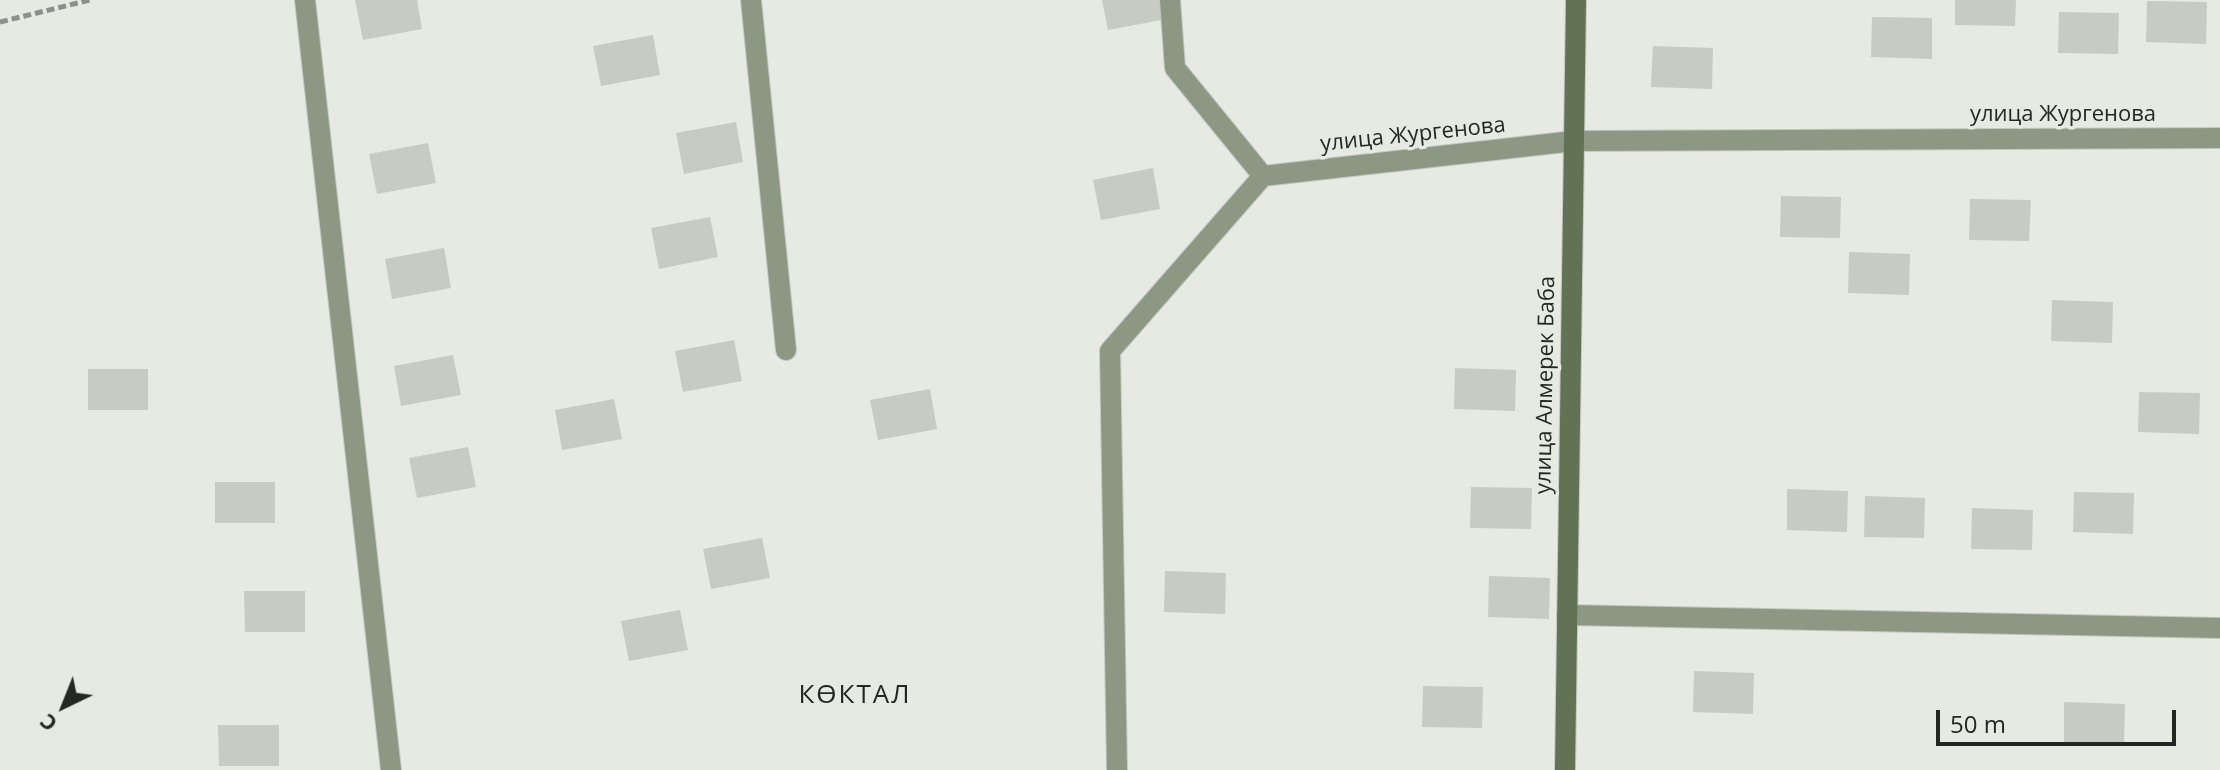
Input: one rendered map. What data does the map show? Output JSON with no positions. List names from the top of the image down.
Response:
{
  "streets": {
    "street": ["улица Жургенова", "улица Алмерек Баба"]
  },
  "crossings": [
    ["улица Жургенова", "улица Алмерек Баба"]
  ],
  "districts": ["КӨКТАЛ"],
  "scale_bar": "50 m",
  "north": "bottom left"
}
